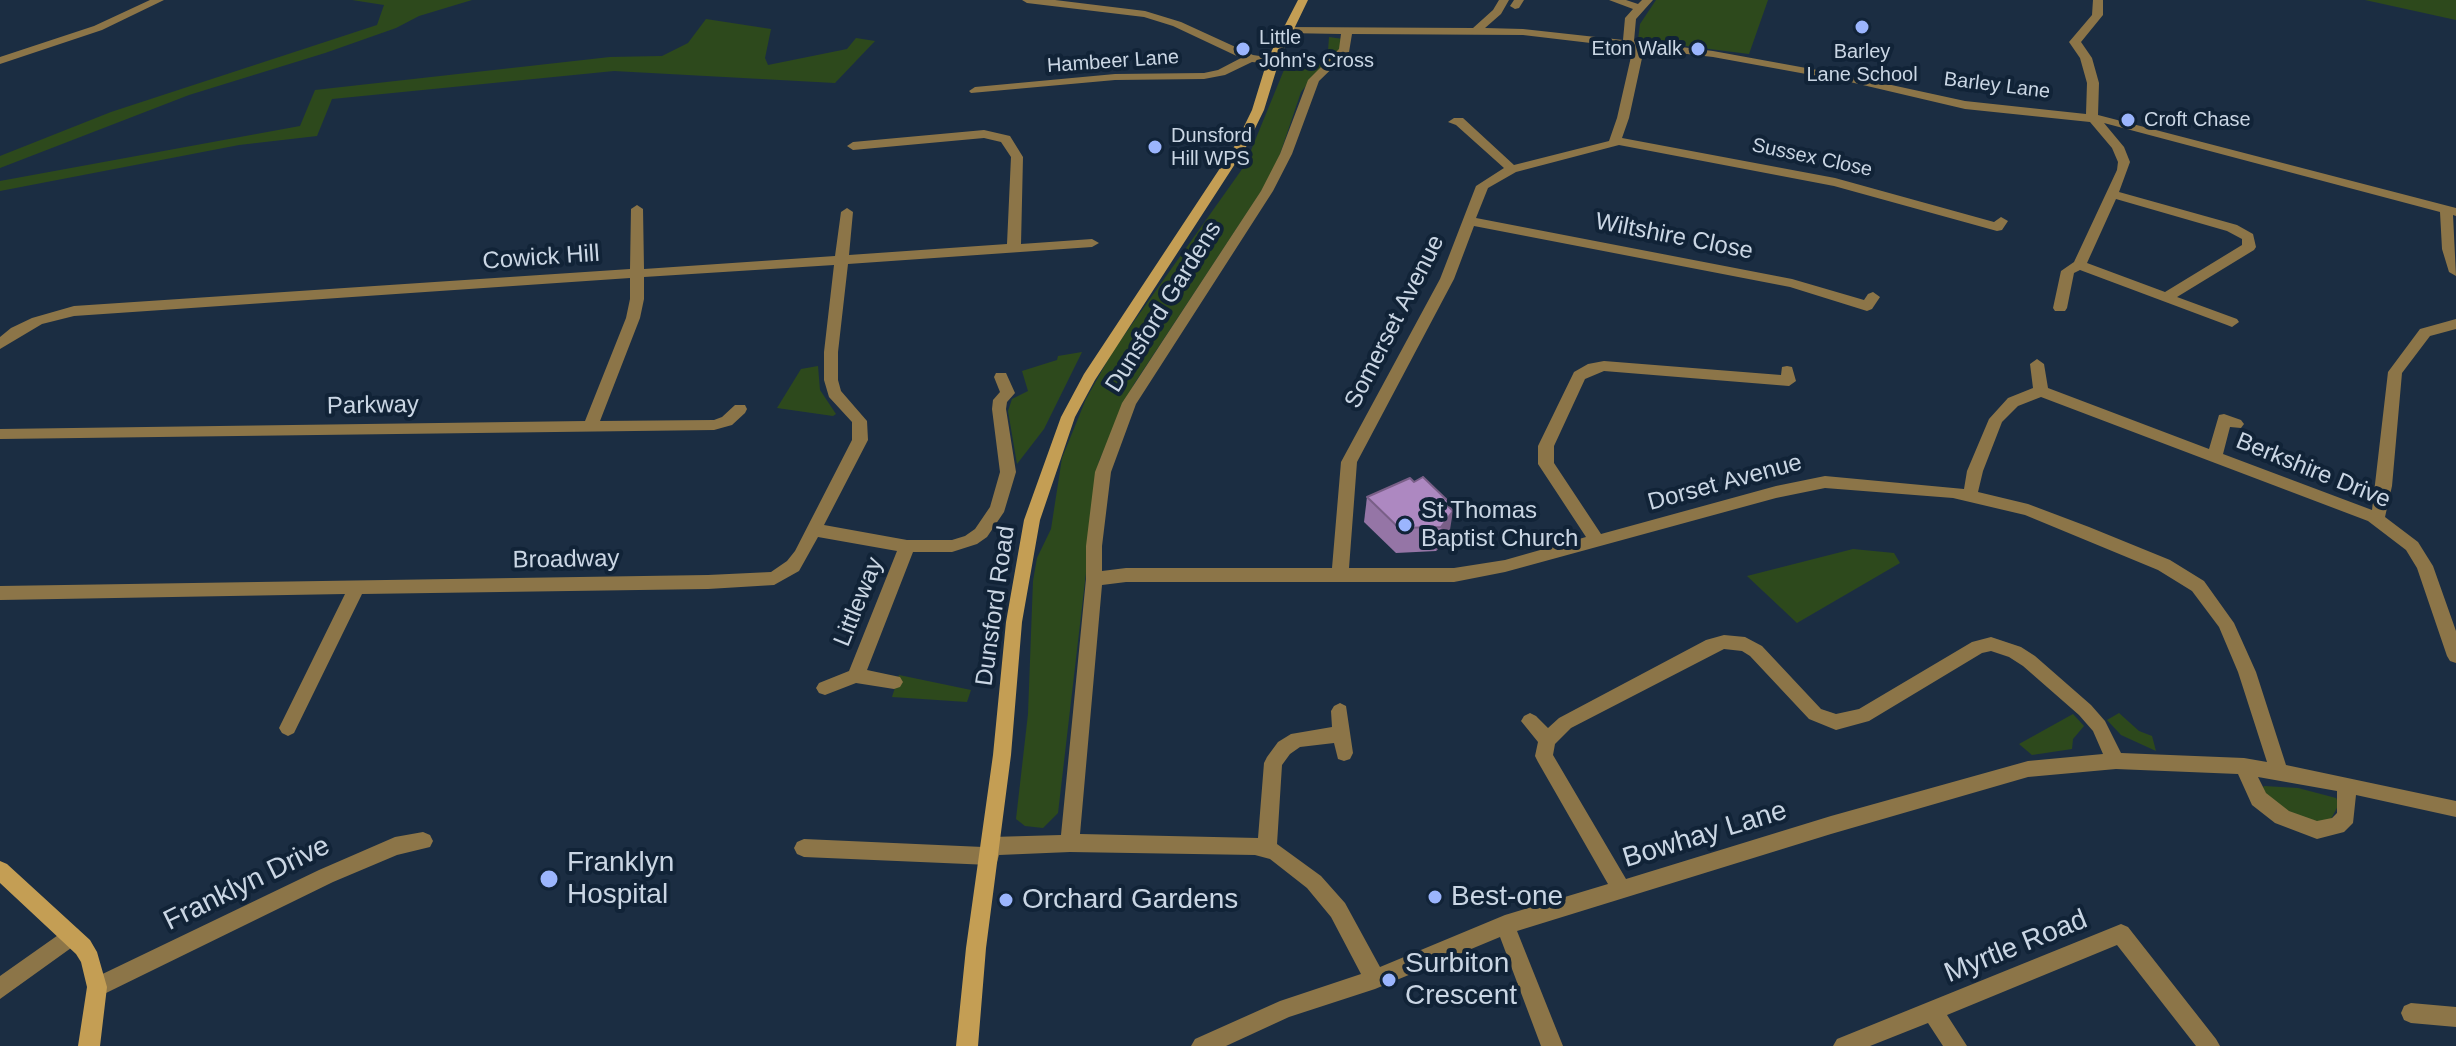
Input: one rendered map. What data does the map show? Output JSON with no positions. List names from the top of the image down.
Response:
{
  "streets": {
    "main road": ["Dunsford Road"],
    "street": [
      "Hambeer Lane",
      "Barley Lane",
      "Sussex Close",
      "Wiltshire Close",
      "Cowick Hill",
      "Dunsford Gardens",
      "Somerset Avenue",
      "Parkway",
      "Berkshire Drive",
      "Dorset Avenue",
      "Broadway",
      "Littleway",
      "Bowhay Lane",
      "Franklyn Drive",
      "Myrtle Road"
    ]
  },
  "crossings": [
    ["Barley Lane", "Dunsford Gardens"],
    ["Barley Lane", "Dunsford Road"],
    ["Sussex Close", "Somerset Avenue"],
    ["Wiltshire Close", "Somerset Avenue"],
    ["Cowick Hill", "Broadway"],
    ["Dunsford Gardens", "Dorset Avenue"],
    ["Somerset Avenue", "Dorset Avenue"],
    ["Dorset Avenue", "Bowhay Lane"]
  ],
  "places": [
    "Barley Lane School",
    "Little John's Cross",
    "Eton Walk",
    "Croft Chase",
    "Dunsford Hill WPS",
    "St Thomas Baptist Church",
    "Franklyn Hospital",
    "Best-one",
    "Orchard Gardens",
    "Surbiton Crescent"
  ]
}
